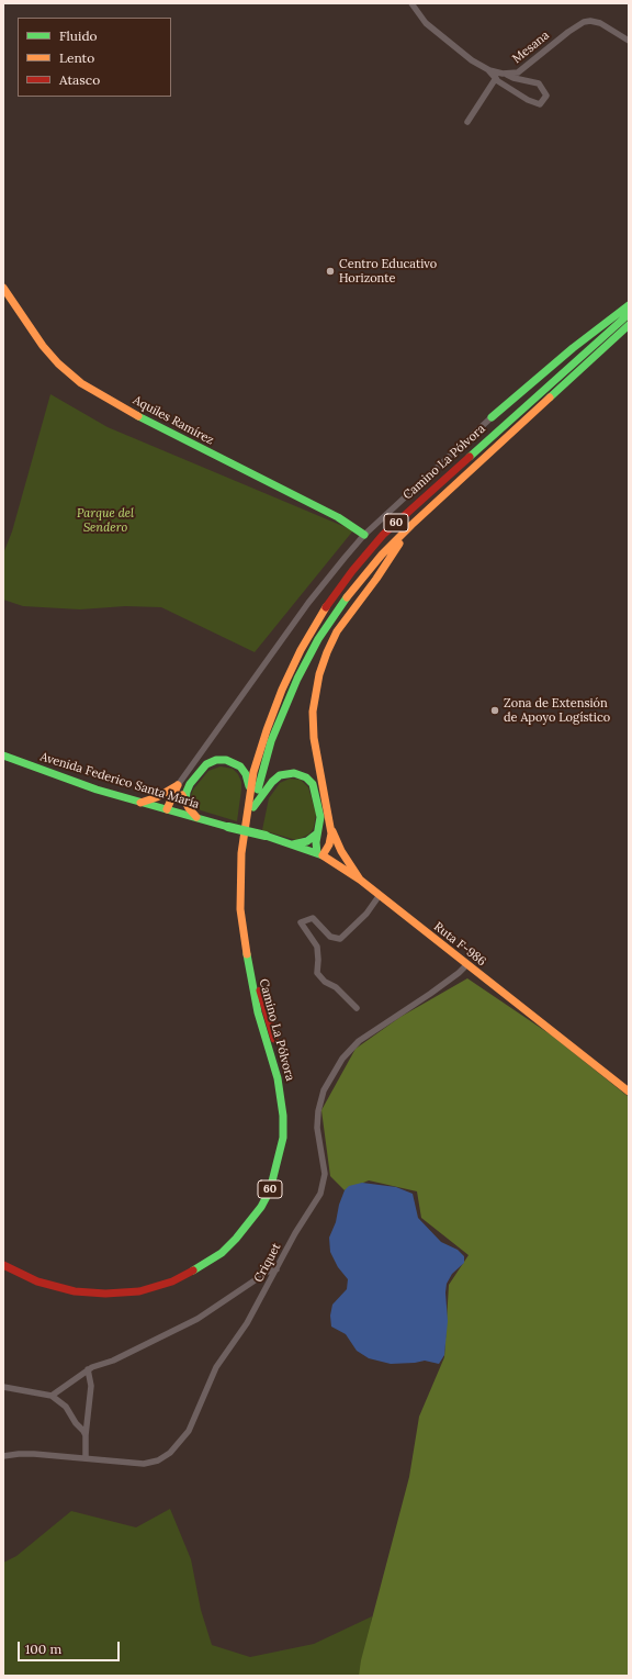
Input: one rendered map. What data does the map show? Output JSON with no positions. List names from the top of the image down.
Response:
{
  "streets": {
    "main road": [
      "Aquiles Ramírez",
      "Camino La Pólvora",
      "60",
      "Avenida Federico Santa María",
      "Ruta F-986"
    ],
    "street": ["Mesana", "Criquet"]
  },
  "crossings": [
    ["Avenida Federico Santa María", "Ruta F-986"],
    ["Ruta F-986", "Criquet"]
  ],
  "parks": ["Parque del Sendero"],
  "places": ["Centro Educativo Horizonte", "Zona de Extensión de Apoyo Logístico"],
  "legend": ["Fluido", "Lento", "Atasco"],
  "scale_bar": "100 m"
}
